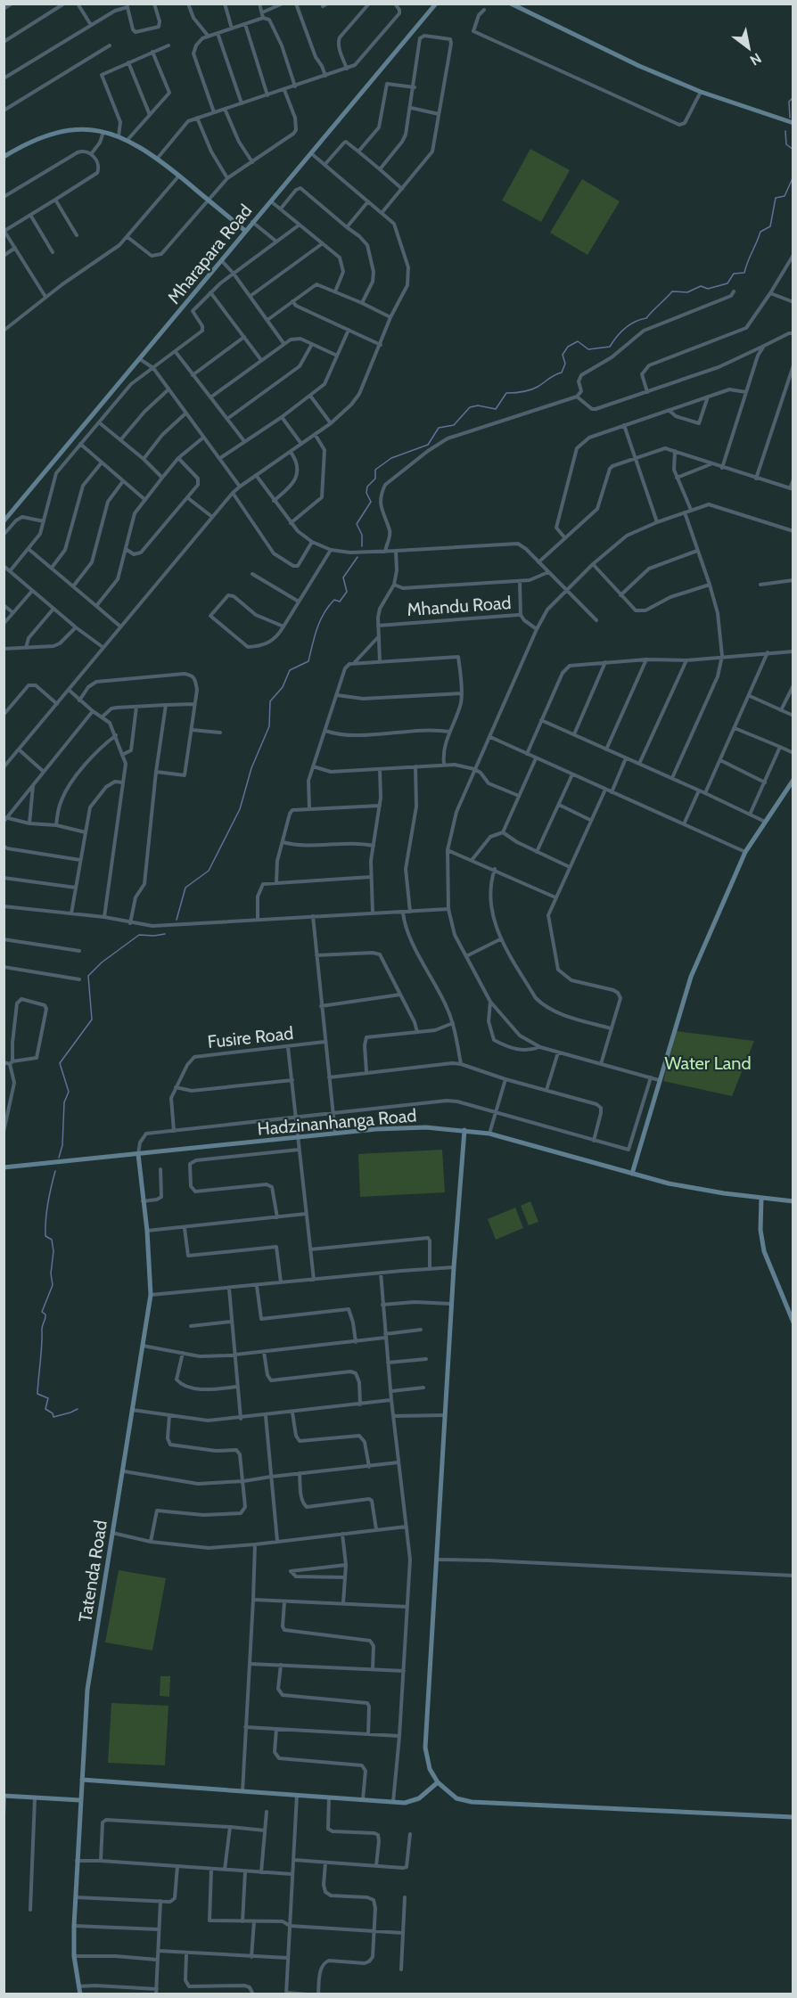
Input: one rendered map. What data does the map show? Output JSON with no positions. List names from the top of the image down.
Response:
{
  "streets": {
    "street": [
      "Mharapara Road",
      "Mhandu Road",
      "Fusire Road",
      "Hadzinanhanga Road",
      "Tatenda Road"
    ]
  },
  "crossings": [
    ["Hadzinanhanga Road", "Tatenda Road"]
  ],
  "parks": ["Water Land"],
  "north": "bottom right"
}
